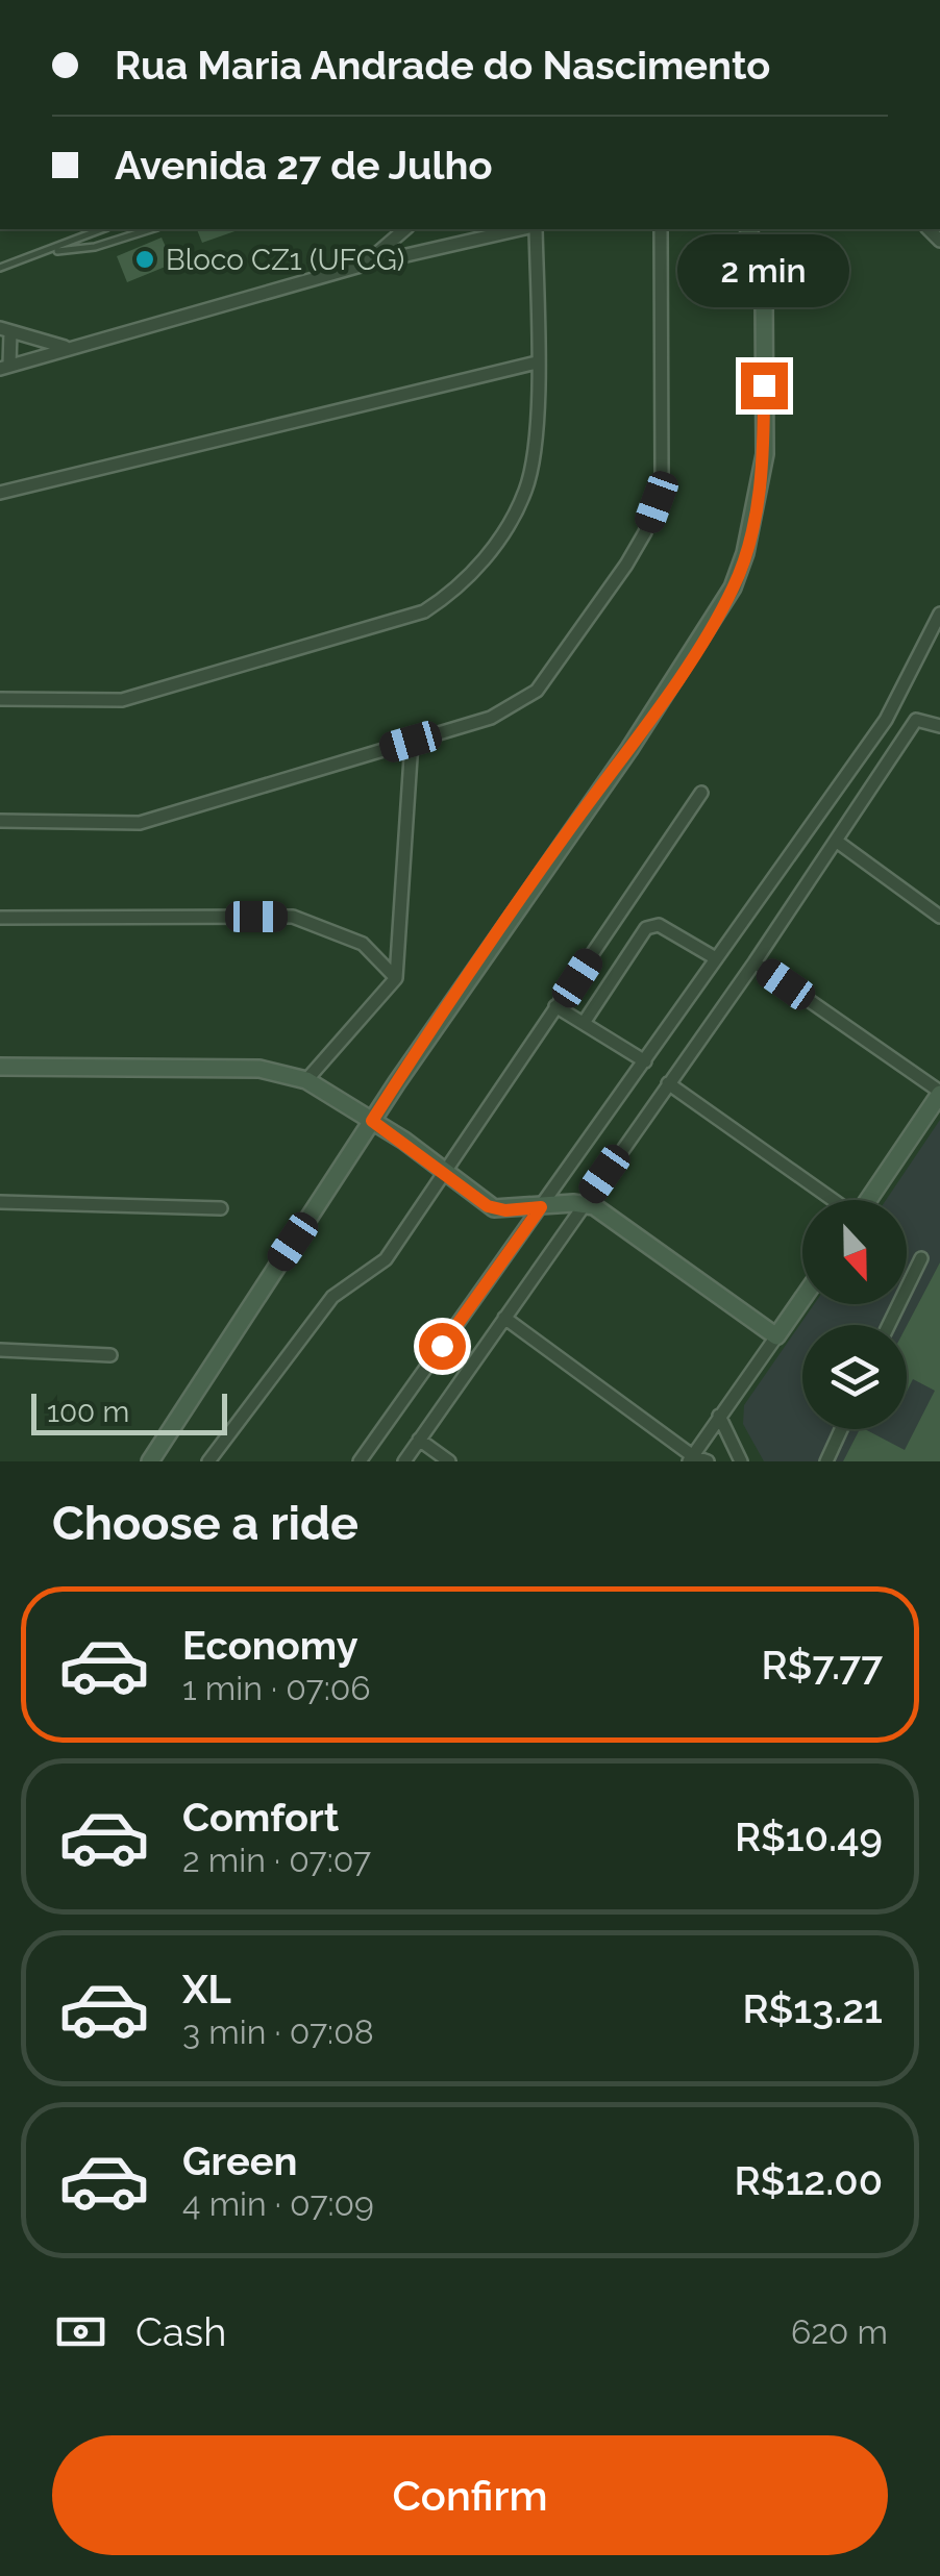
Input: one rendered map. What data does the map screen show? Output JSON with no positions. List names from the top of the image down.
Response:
{
  "places": ["Bloco CZ1 (UFCG)"],
  "scale_bar": "100 m",
  "north": "bottom",
  "page": {
    "banner": ["Rua Maria Andrade do Nascimento", "Avenida 27 de Julho"],
    "bubble": "2 min",
    "scale": "100 m",
    "heading": "Choose a ride",
    "list": [
      {
        "name": "Economy",
        "note": "1 min · 07:06",
        "value": "R$7.77"
      },
      {
        "name": "Comfort",
        "note": "2 min · 07:07",
        "value": "R$10.49"
      },
      {
        "name": "XL",
        "note": "3 min · 07:08",
        "value": "R$13.21"
      },
      {
        "name": "Green",
        "note": "4 min · 07:09",
        "value": "R$12.00"
      }
    ],
    "pay": ["Cash", "620 m"],
    "buttons": "Confirm"
  }
}
